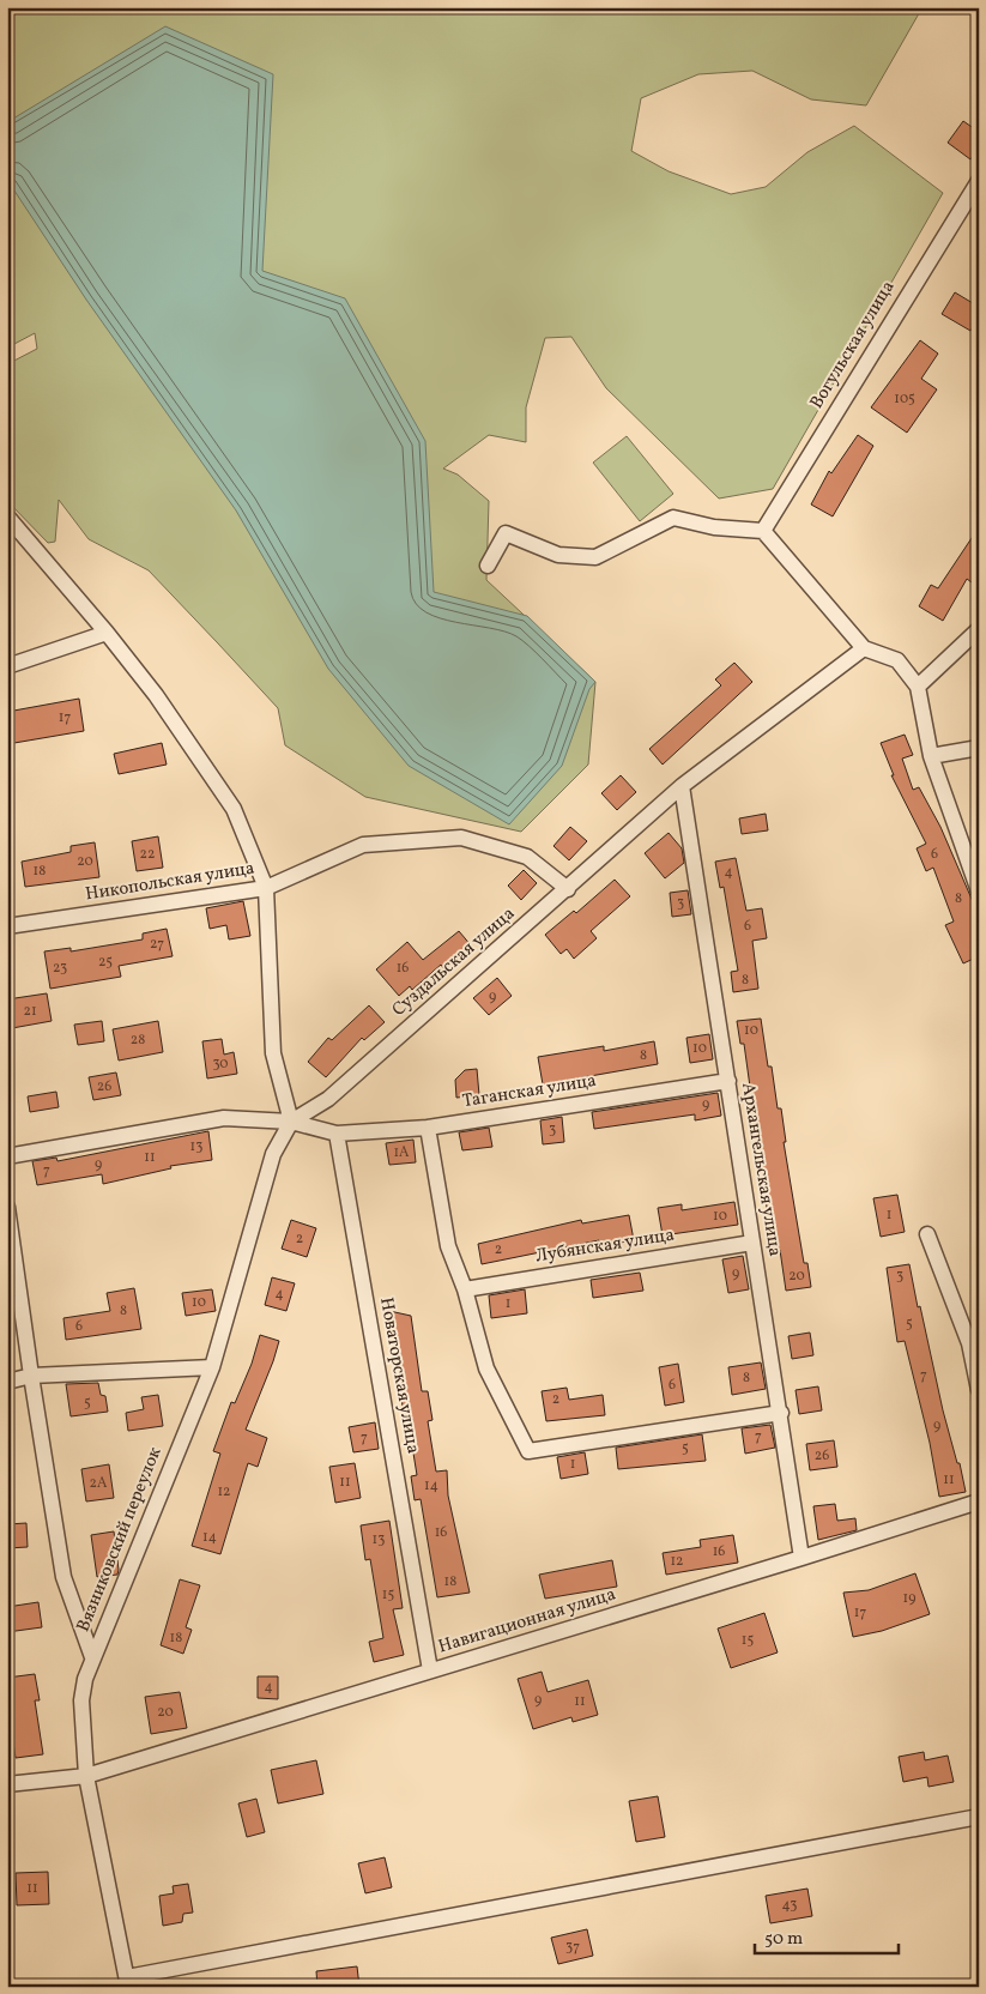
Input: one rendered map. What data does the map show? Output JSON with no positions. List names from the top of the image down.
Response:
{
  "streets": {
    "street": [
      "Вогульская улица",
      "Никопольская улица",
      "Суздальская улица",
      "Таганская улица",
      "Архангельская улица",
      "Лубянская улица",
      "Новаторская улица",
      "Вязниковский переулок",
      "Навигационная улица"
    ]
  },
  "crossings": [
    ["Никопольская улица", "Суздальская улица"],
    ["Суздальская улица", "Архангельская улица"],
    ["Суздальская улица", "Вязниковский переулок"],
    ["Таганская улица", "Архангельская улица"],
    ["Таганская улица", "Новаторская улица"],
    ["Архангельская улица", "Лубянская улица"],
    ["Архангельская улица", "Навигационная улица"],
    ["Новаторская улица", "Навигационная улица"],
    ["Вязниковский переулок", "Навигационная улица"]
  ],
  "house_numbers": [
    "105",
    "17",
    "22",
    "6",
    "20",
    "18",
    "4",
    "8",
    "3",
    "6",
    "27",
    "25",
    "23",
    "16",
    "8",
    "9",
    "21",
    "10",
    "28",
    "10",
    "8",
    "30",
    "26",
    "9",
    "3",
    "13",
    "1А",
    "11",
    "9",
    "7",
    "1",
    "10",
    "2",
    "2",
    "9",
    "20",
    "3",
    "4",
    "10",
    "1",
    "8",
    "5",
    "6",
    "7",
    "8",
    "6",
    "2",
    "5",
    "9",
    "7",
    "7",
    "5",
    "26",
    "1",
    "11",
    "11",
    "2А",
    "14",
    "12",
    "16",
    "14",
    "13",
    "16",
    "12",
    "18",
    "15",
    "19",
    "17",
    "18",
    "15",
    "4",
    "9",
    "11",
    "20",
    "11",
    "43",
    "37"
  ],
  "scale_bar": "50 m"
}
